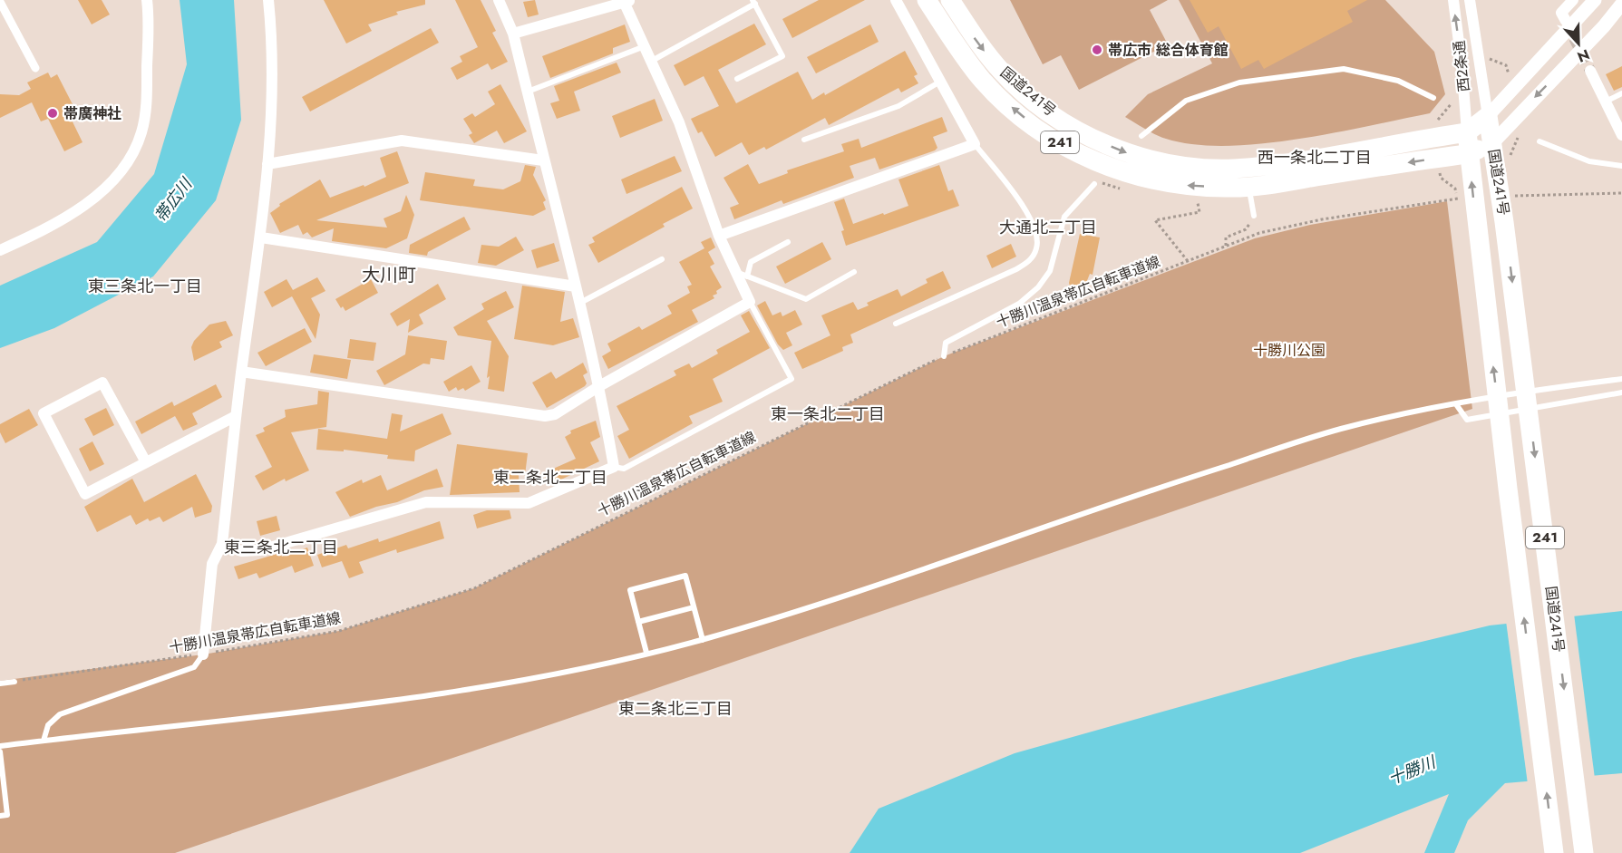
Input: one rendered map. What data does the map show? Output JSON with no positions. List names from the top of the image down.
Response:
{
  "streets": {
    "highway": ["国道241号", "241"],
    "street": ["西2条通"],
    "path": ["十勝川温泉帯広自転車道線"]
  },
  "crossings": [
    ["西2条通", "国道241号"]
  ],
  "districts": [
    "西一条北二丁目",
    "大通北二丁目",
    "大川町",
    "東三条北一丁目",
    "東一条北二丁目",
    "東二条北二丁目",
    "東三条北二丁目",
    "東二条北三丁目"
  ],
  "water": ["帯広川", "十勝川"],
  "parks": ["十勝川公園"],
  "places": ["帯広市 総合体育館", "帯廣神社"],
  "north": "bottom"
}
